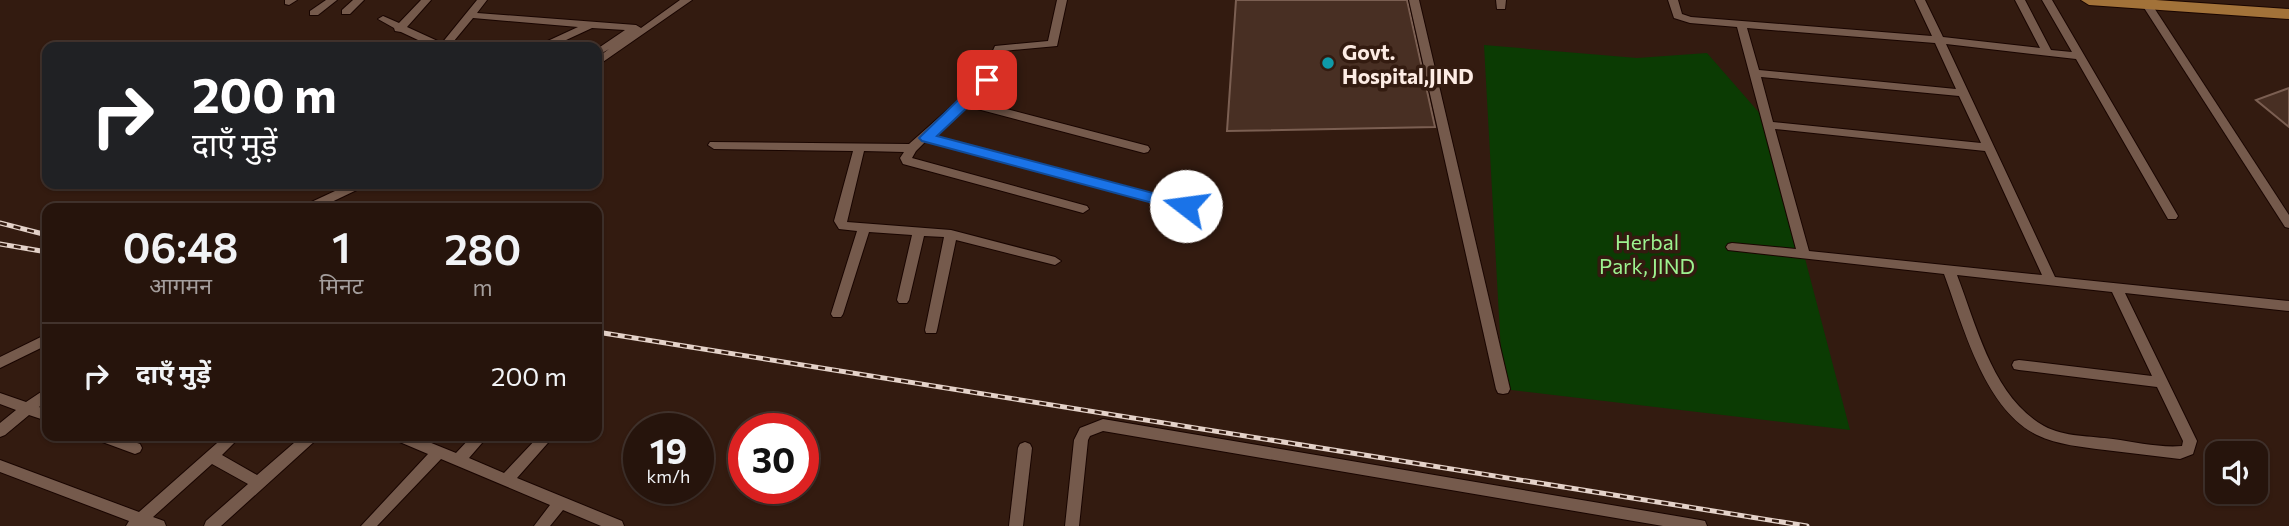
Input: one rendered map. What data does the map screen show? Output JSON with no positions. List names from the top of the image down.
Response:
{
  "parks": ["Herbal Park, JIND"],
  "places": ["Govt. Hospital,JIND"],
  "page": {
    "turn": ["200 m", "दाएँ मुड़ें"],
    "eta": [
      "06:48",
      "आगमन",
      "1",
      "मिनट",
      "280",
      "m"
    ],
    "list": [
      {
        "name": "दाएँ मुड़ें",
        "value": "200 m"
      }
    ],
    "speed": "19 km/h",
    "limit": "30"
  }
}
